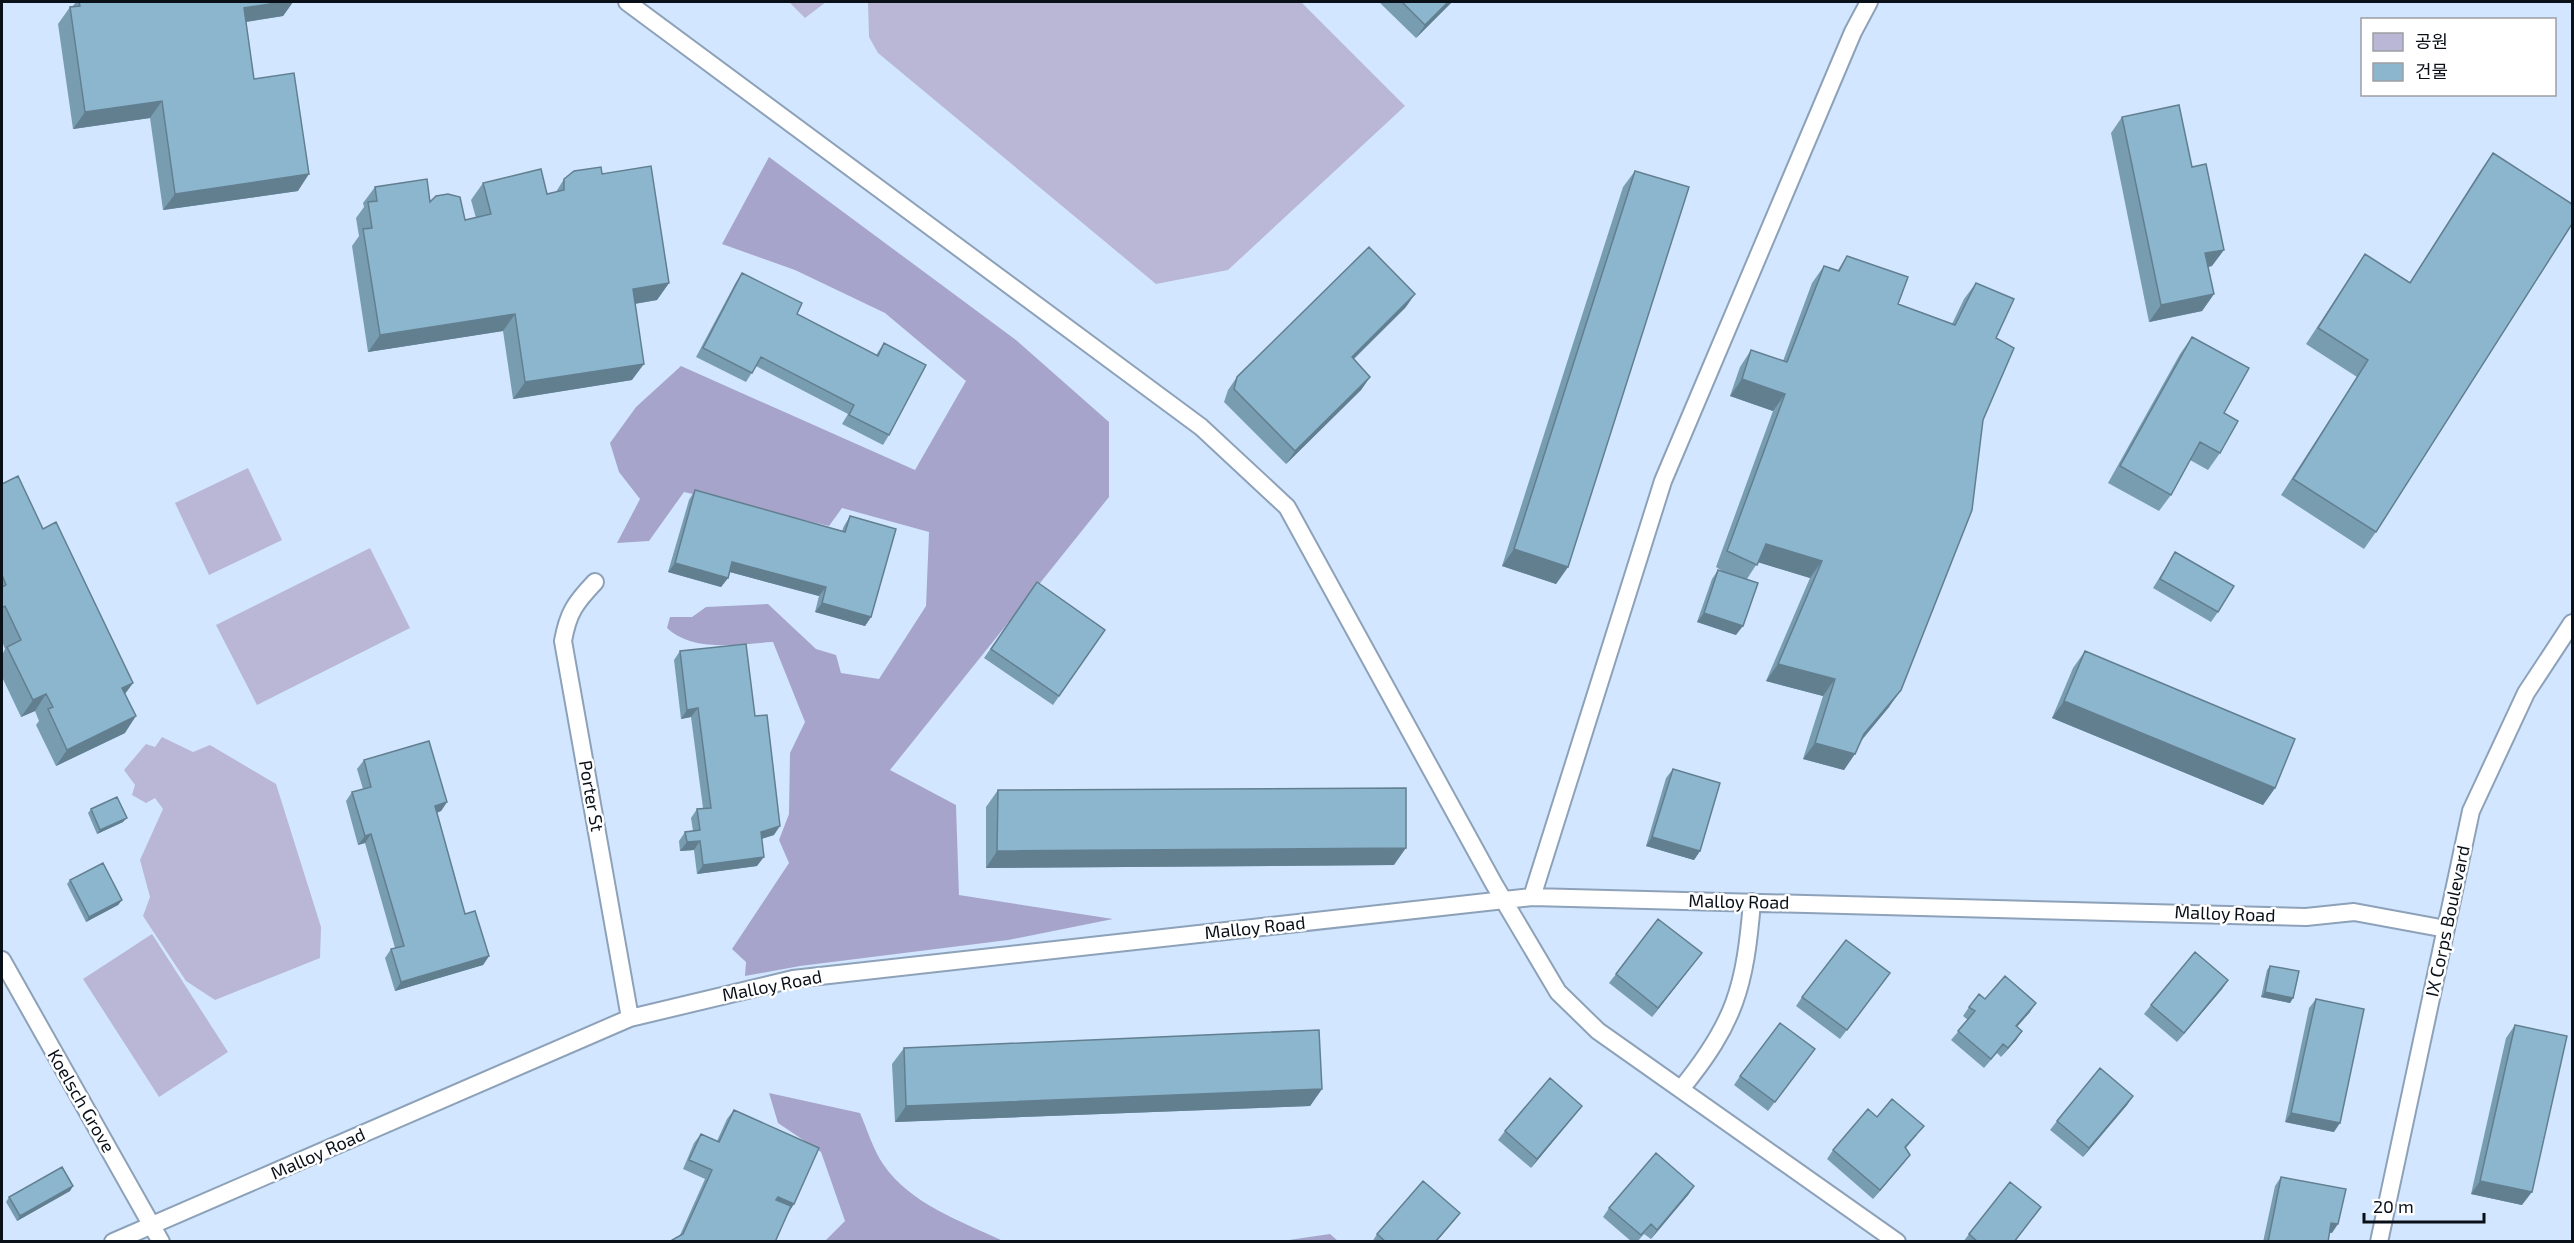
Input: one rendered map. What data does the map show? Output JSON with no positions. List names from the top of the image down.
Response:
{
  "streets": {
    "lane": [
      "Porter St",
      "Malloy Road",
      "IX Corps Boulevard",
      "Koelsch Grove"
    ]
  },
  "crossings": [
    ["Porter St", "Malloy Road"],
    ["Malloy Road", "IX Corps Boulevard"],
    ["Malloy Road", "Koelsch Grove"]
  ],
  "legend": ["공원", "건물"],
  "scale_bar": "20 m"
}
